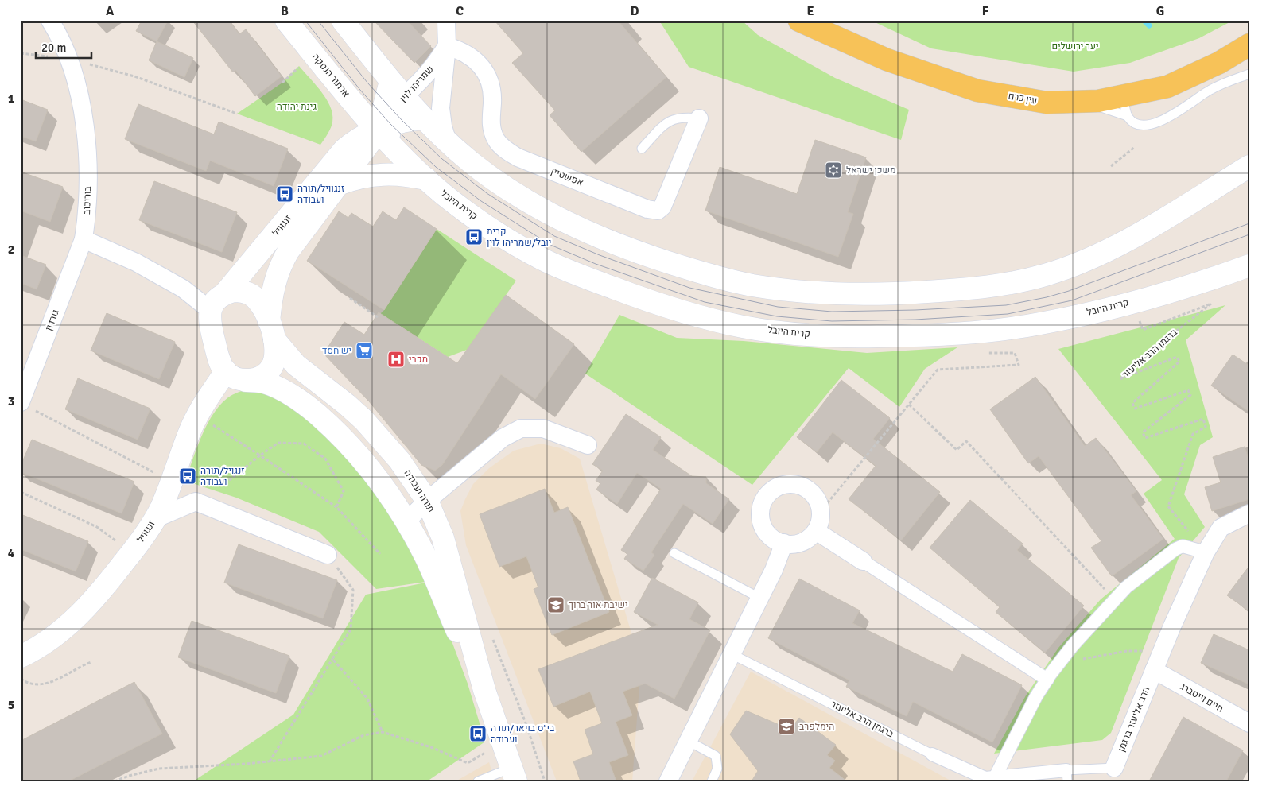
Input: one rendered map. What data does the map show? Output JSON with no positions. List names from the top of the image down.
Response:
{
  "streets": {
    "main road": [
      "ארתור הנטקה",
      "עין כרם",
      "קרית היובל",
      "זנגוויל",
      "תורה ועבודה"
    ],
    "street": [
      "שמריהו לוין",
      "אפשטיין",
      "בורוכוב",
      "גורדון",
      "ברגמן הרב אליעזר",
      "חיים וייסברג",
      "הרב אליעזר ברגמן"
    ]
  },
  "crossings": [
    ["ארתור הנטקה", "קרית היובל"],
    ["ארתור הנטקה", "זנגוויל"],
    ["שמריהו לוין", "אפשטיין"],
    ["שמריהו לוין", "זנגוויל"],
    ["בורוכוב", "גורדון"],
    ["קרית היובל", "זנגוויל"],
    ["קרית היובל", "ברגמן הרב אליעזר"],
    ["זנגוויל", "תורה ועבודה"],
    ["חיים וייסברג", "הרב אליעזר ברגמן"]
  ],
  "parks": ["יער ירושלים", "גינת יהודה"],
  "places": {
    "synagogue": ["משכן ישראל"],
    "bus stop": [
      "זנגוויל/תורה ועבודה",
      "קרית יובל/שמריהו לוין",
      "זנגויל/תורה ועבודה",
      "בי״ס בויאר/תורה ועבודה"
    ],
    "supermarket": ["יש חסד"],
    "hospital": ["מכבי"],
    "school or university": ["ישיבת אור ברוך", "הימלפרב"]
  },
  "scale_bar": "20 m",
  "grid": {
    "columns": [
      "A",
      "B",
      "C",
      "D",
      "E",
      "F",
      "G"
    ],
    "rows": [
      "1",
      "2",
      "3",
      "4",
      "5"
    ]
  }
}
